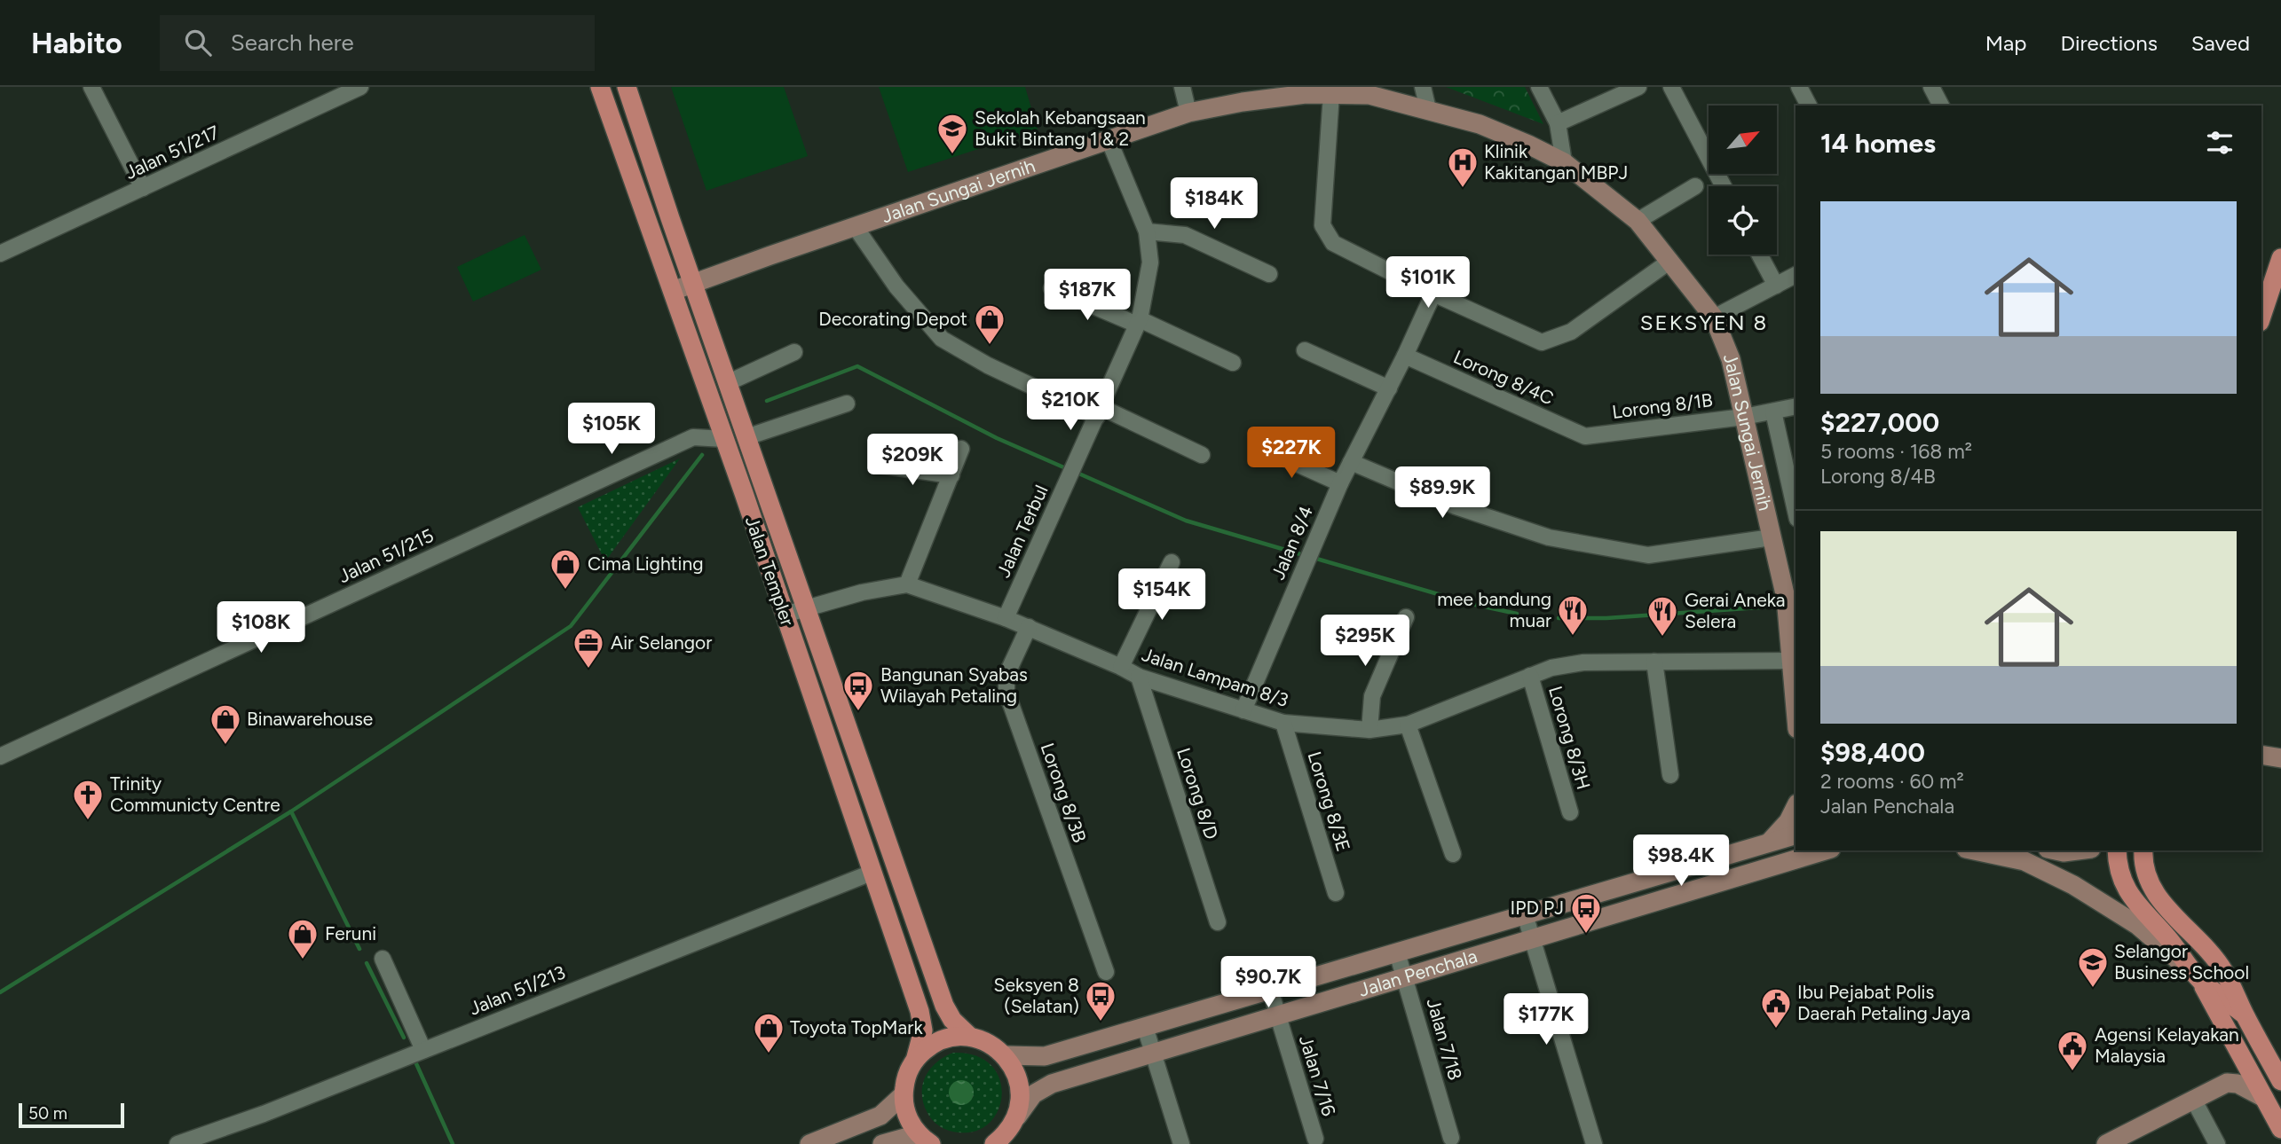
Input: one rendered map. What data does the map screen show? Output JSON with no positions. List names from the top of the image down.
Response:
{
  "streets": {
    "main road": ["Jalan Sungai Jernih", "Jalan Templer", "Jalan Penchala"],
    "street": [
      "Jalan 51/217",
      "Lorong 8/4C",
      "Lorong 8/1B",
      "Jalan Terbul",
      "Jalan 8/4",
      "Jalan 51/215",
      "Jalan Lampam 8/3",
      "Lorong 8/3H",
      "Lorong 8/3B",
      "Lorong 8/D",
      "Lorong 8/3E",
      "Jalan 51/213",
      "Jalan 7/18",
      "Jalan 7/16"
    ]
  },
  "crossings": [
    ["Jalan Sungai Jernih", "Lorong 8/1B"],
    ["Jalan Sungai Jernih", "Jalan Terbul"],
    ["Jalan Sungai Jernih", "Jalan Templer"],
    ["Jalan Sungai Jernih", "Jalan Lampam 8/3"],
    ["Lorong 8/4C", "Lorong 8/1B"],
    ["Lorong 8/4C", "Jalan 8/4"],
    ["Jalan Terbul", "Jalan Lampam 8/3"],
    ["Jalan 8/4", "Jalan Lampam 8/3"],
    ["Jalan 51/215", "Jalan Templer"],
    ["Jalan Templer", "Jalan Lampam 8/3"],
    ["Jalan Templer", "Jalan 51/213"],
    ["Jalan Lampam 8/3", "Lorong 8/3H"],
    ["Jalan Lampam 8/3", "Lorong 8/3B"],
    ["Jalan Lampam 8/3", "Lorong 8/D"],
    ["Jalan Lampam 8/3", "Lorong 8/3E"],
    ["Jalan Penchala", "Jalan 7/18"],
    ["Jalan Penchala", "Jalan 7/16"]
  ],
  "districts": ["SEKSYEN 8"],
  "places": {
    "school or university": ["Sekolah Kebangsaan Bukit Bintang 1 & 2", "Selangor Business School"],
    "hospital": ["Klinik Kakitangan MBPJ"],
    "shop": [
      "Decorating Depot",
      "Cima Lighting",
      "Binawarehouse",
      "Feruni",
      "Toyota TopMark"
    ],
    "restaurant": ["mee bandung muar", "Gerai Aneka Selera"],
    "office": ["Air Selangor"],
    "bus stop": ["Bangunan Syabas Wilayah Petaling", "IPD PJ", "Seksyen 8 (Selatan)"],
    "church": ["Trinity Communicty Centre"],
    "public building": ["Ibu Pejabat Polis Daerah Petaling Jaya", "Agensi Kelayakan Malaysia"]
  },
  "scale_bar": "50 m",
  "north": "top right",
  "page": {
    "header": "Habito",
    "search": "Search here",
    "nav": ["Map", "Directions", "Saved"],
    "heading": "14 homes",
    "price": [
      "$184K",
      "$101K",
      "$187K",
      "$210K",
      "$105K",
      "$227K",
      "$209K",
      "$89.9K",
      "$154K",
      "$108K",
      "$295K",
      "$98.4K",
      "$90.7K",
      "$177K"
    ],
    "list": [
      {
        "name": "$227,000",
        "note": "5 rooms · 168 m² · Lorong 8/4B"
      },
      {
        "name": "$98,400",
        "note": "2 rooms · 60 m² · Jalan Penchala"
      }
    ],
    "scale": "50 m"
  }
}
